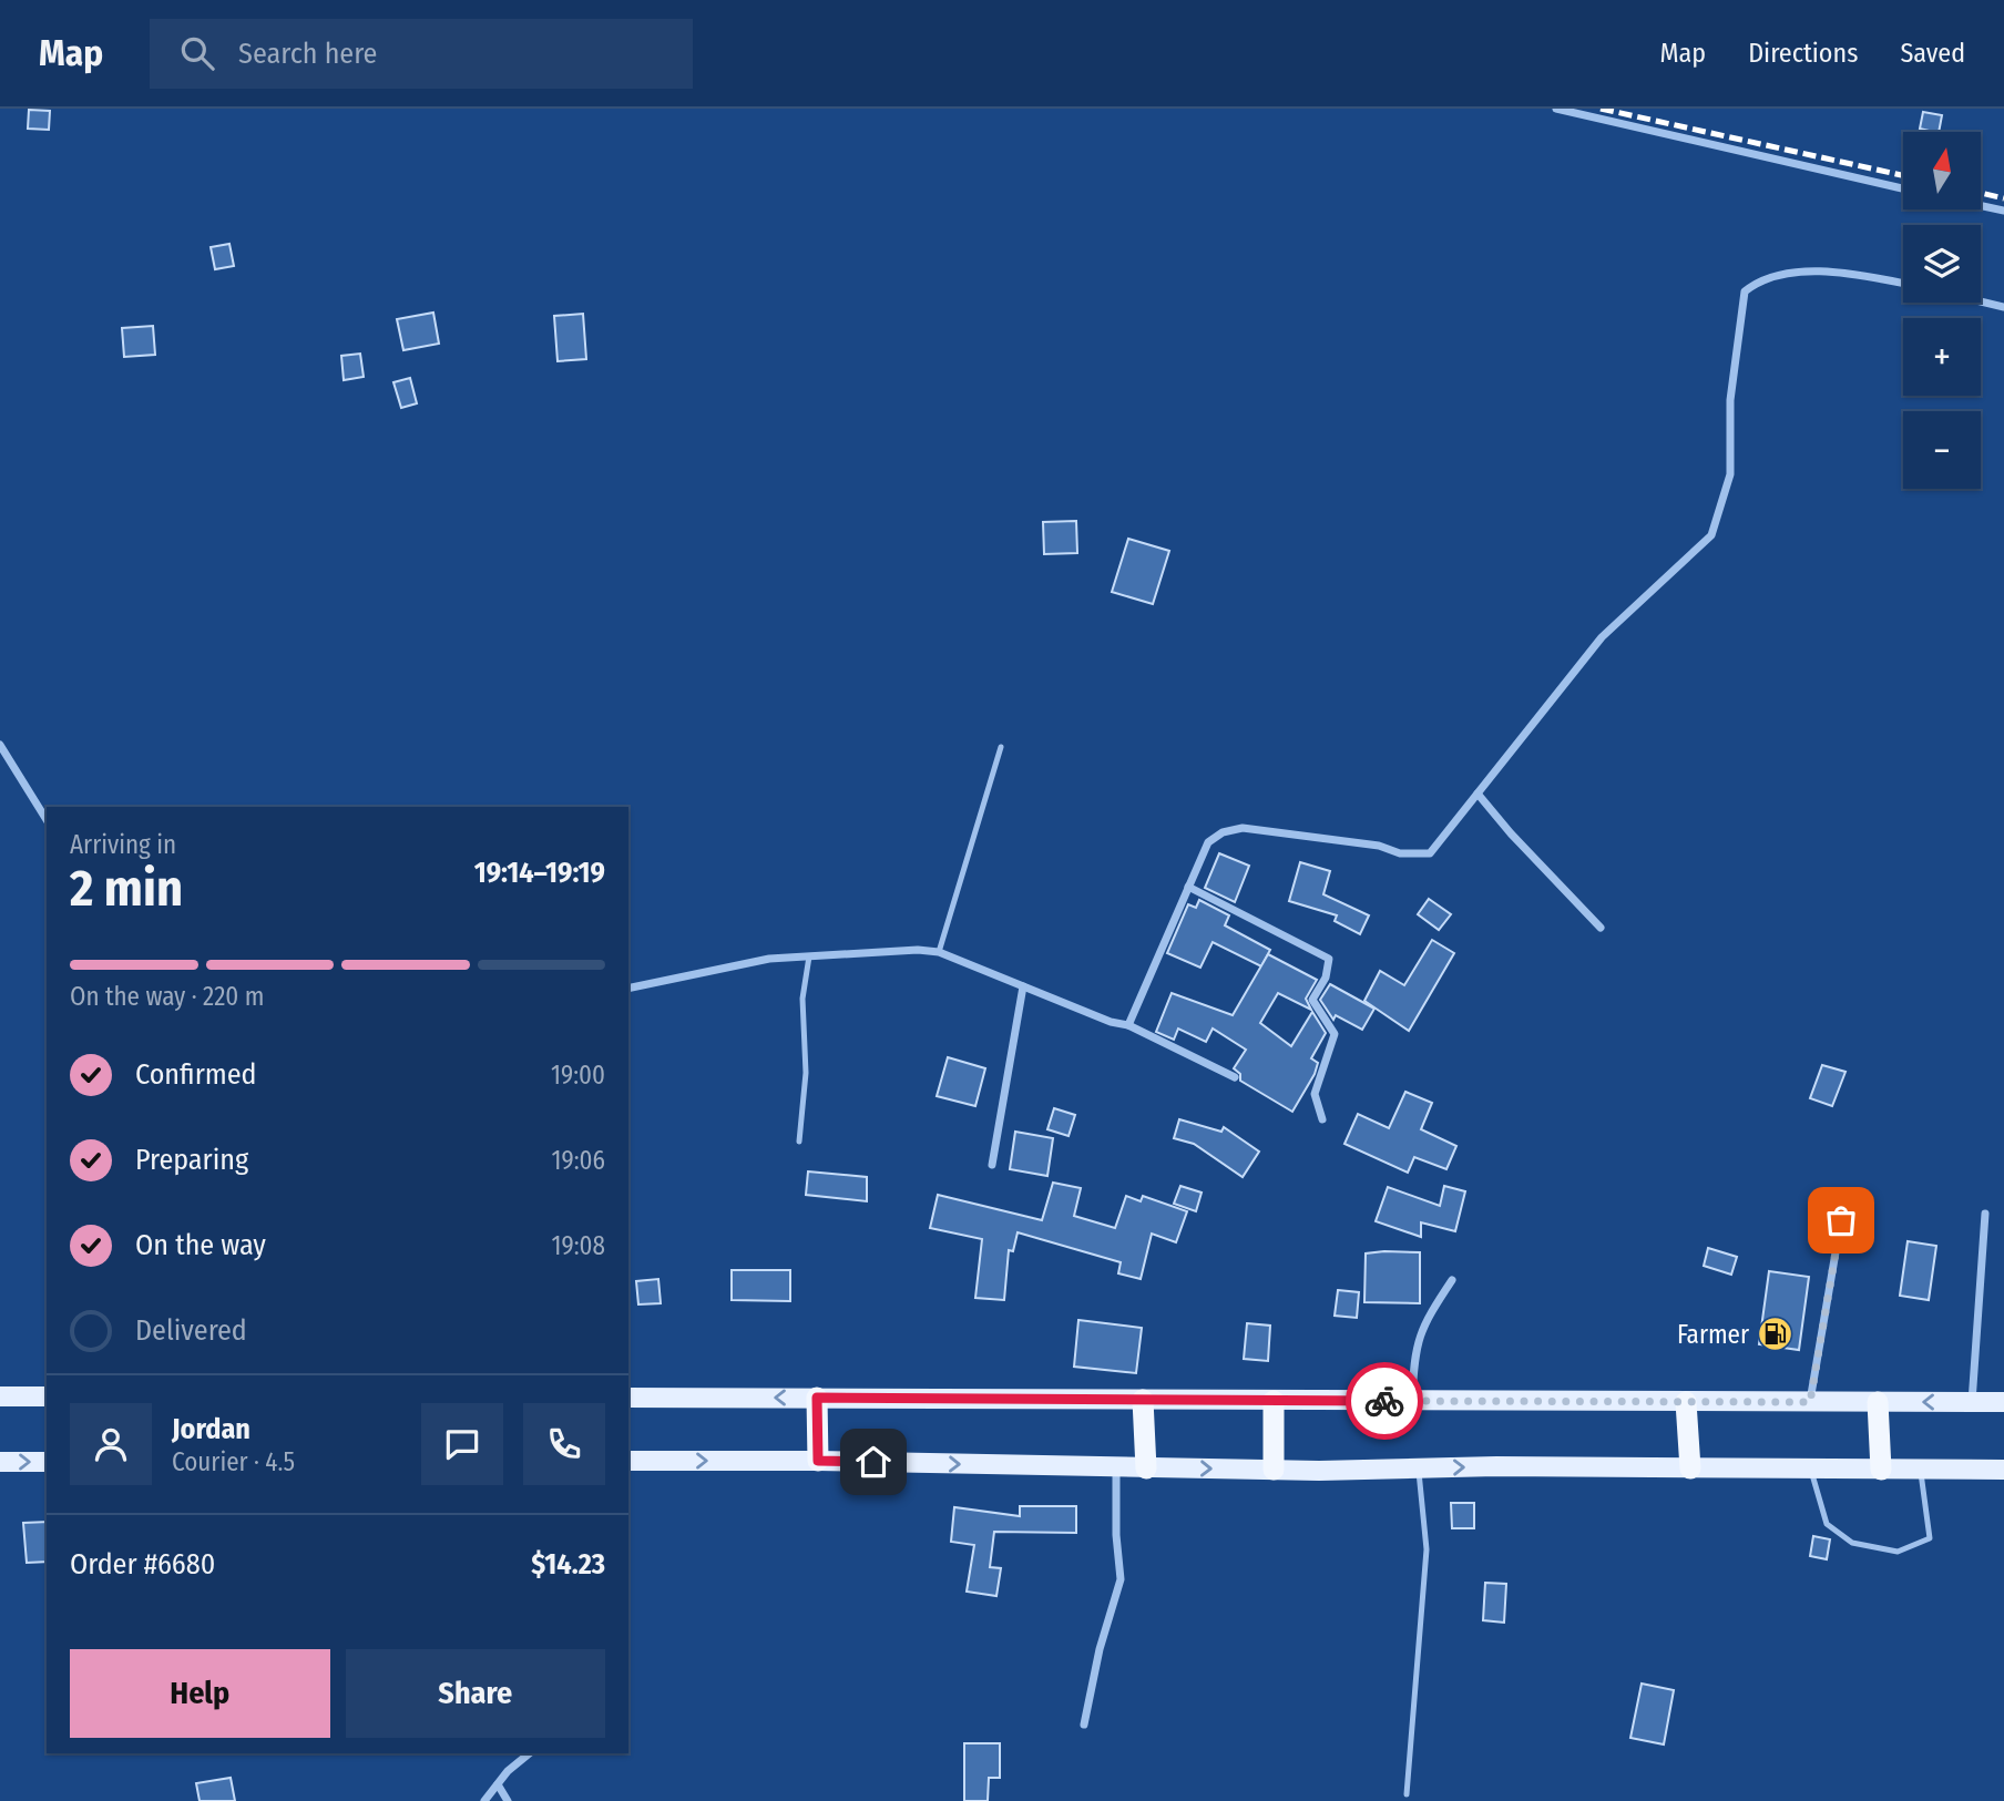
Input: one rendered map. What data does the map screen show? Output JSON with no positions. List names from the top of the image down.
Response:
{
  "places": {
    "fuel station": ["Farmer"]
  },
  "north": "top",
  "page": {
    "header": "Map",
    "search": "Search here",
    "nav": ["Map", "Directions", "Saved"],
    "map_buttons": ["+", "−"],
    "heading": ["2 min", "Arriving in", "19:14–19:19"],
    "panel": [
      "Jordan",
      "Courier · 4.5",
      "Order #6680",
      "$14.23"
    ],
    "bar": "On the way · 220 m",
    "list": [
      ["Confirmed", "19:00"],
      ["Preparing", "19:06"],
      ["On the way", "19:08"],
      "Delivered"
    ],
    "buttons": ["Help", "Share"]
  }
}
